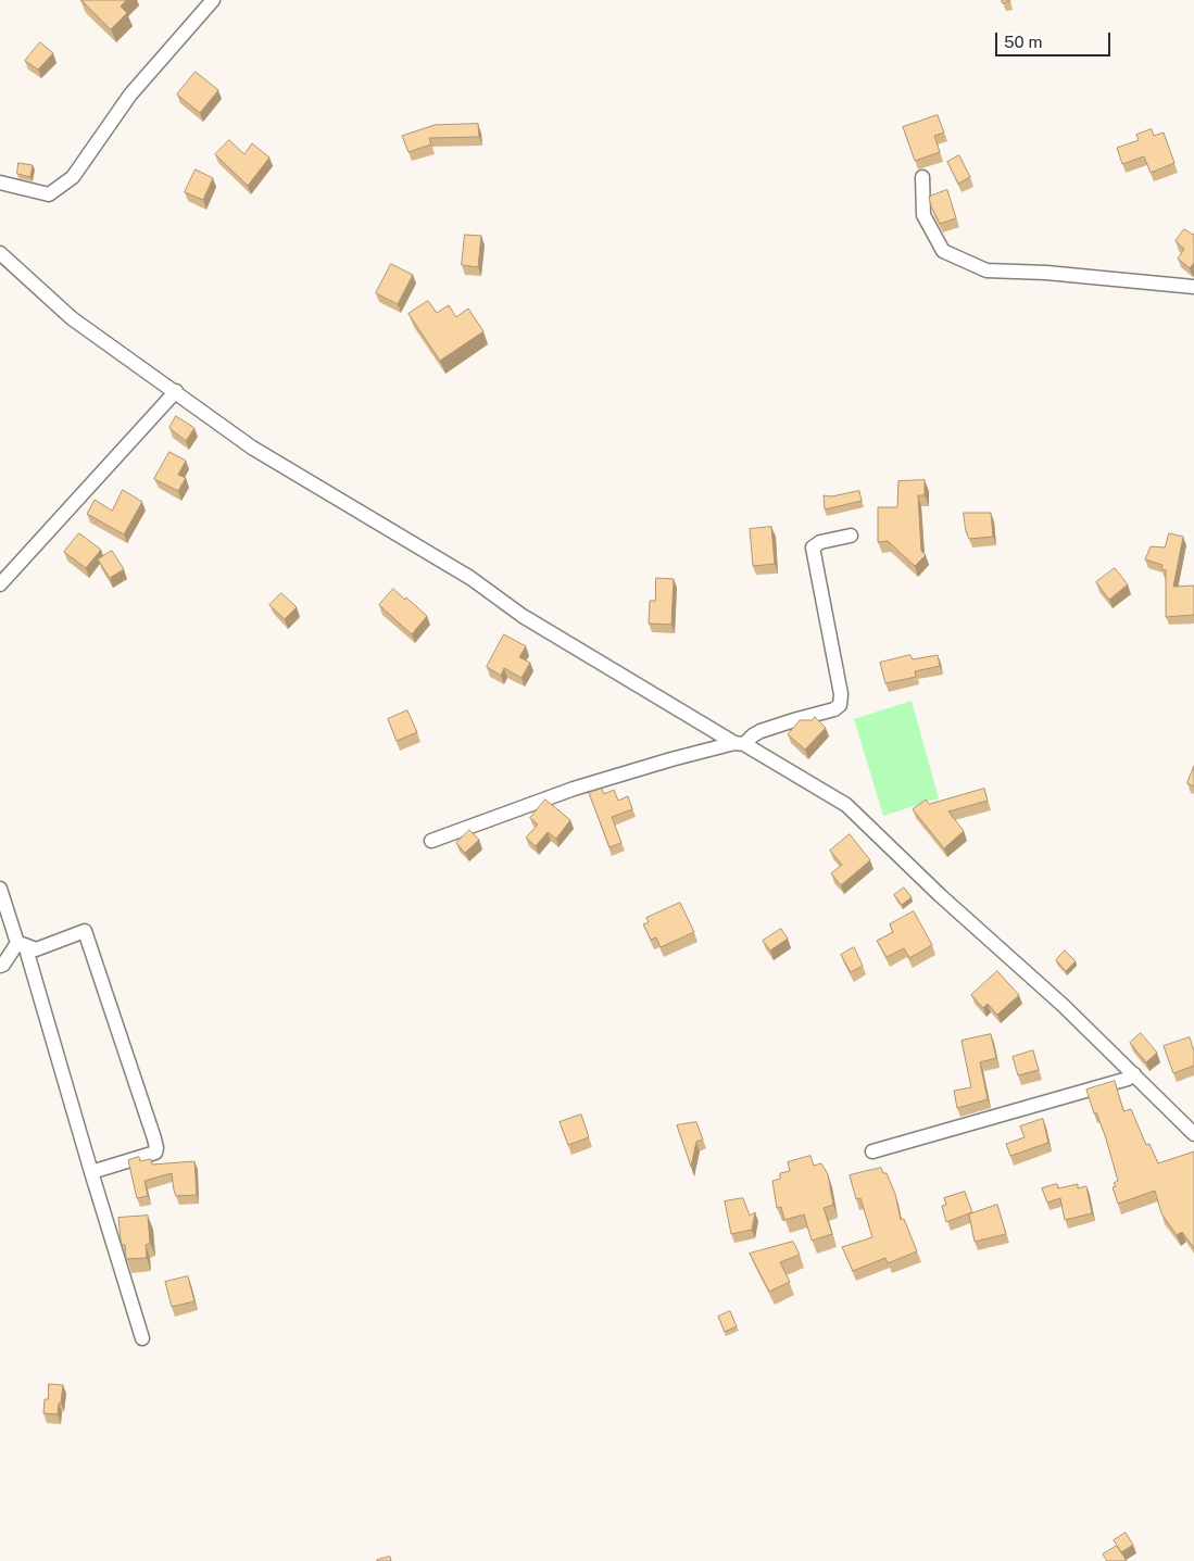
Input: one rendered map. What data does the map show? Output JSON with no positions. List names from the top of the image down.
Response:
{
  "scale_bar": "50 m"
}
